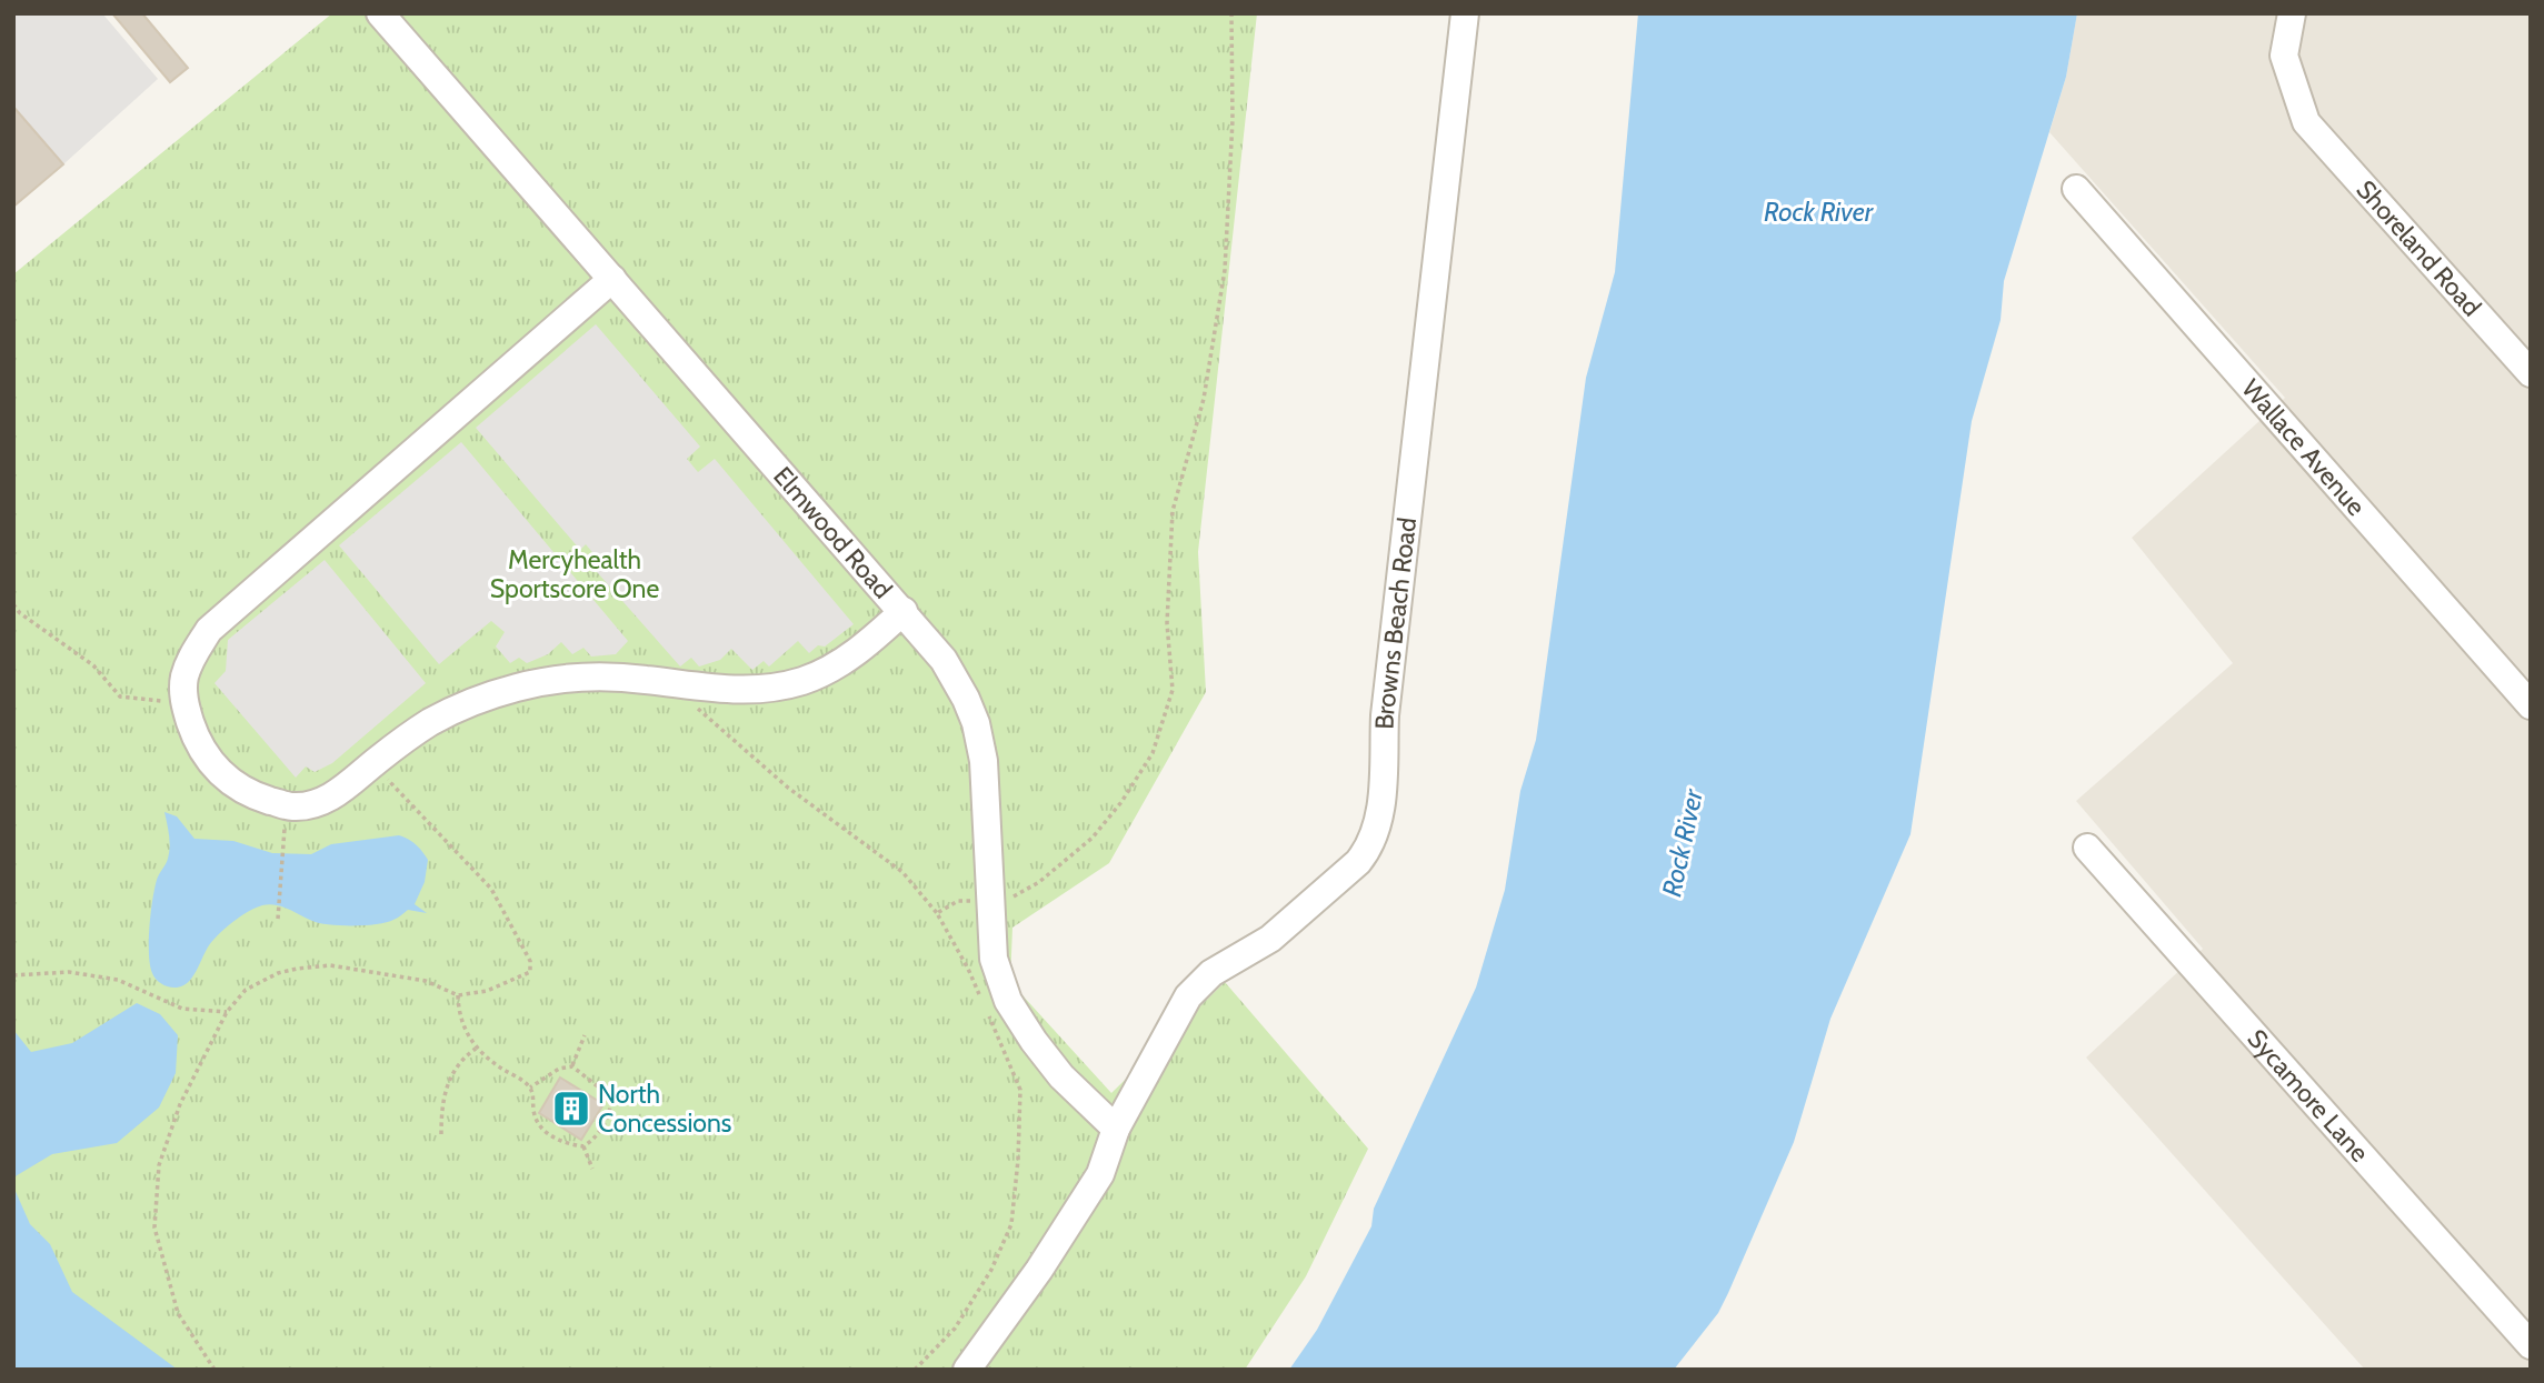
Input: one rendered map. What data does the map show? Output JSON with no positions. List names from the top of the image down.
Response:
{
  "streets": {
    "street": [
      "Shoreland Road",
      "Wallace Avenue",
      "Elmwood Road",
      "Browns Beach Road",
      "Sycamore Lane"
    ]
  },
  "crossings": [
    ["Elmwood Road", "Browns Beach Road"]
  ],
  "water": ["Rock River"],
  "parks": ["Mercyhealth Sportscore One"],
  "places": {
    "building": ["North Concessions"]
  }
}
